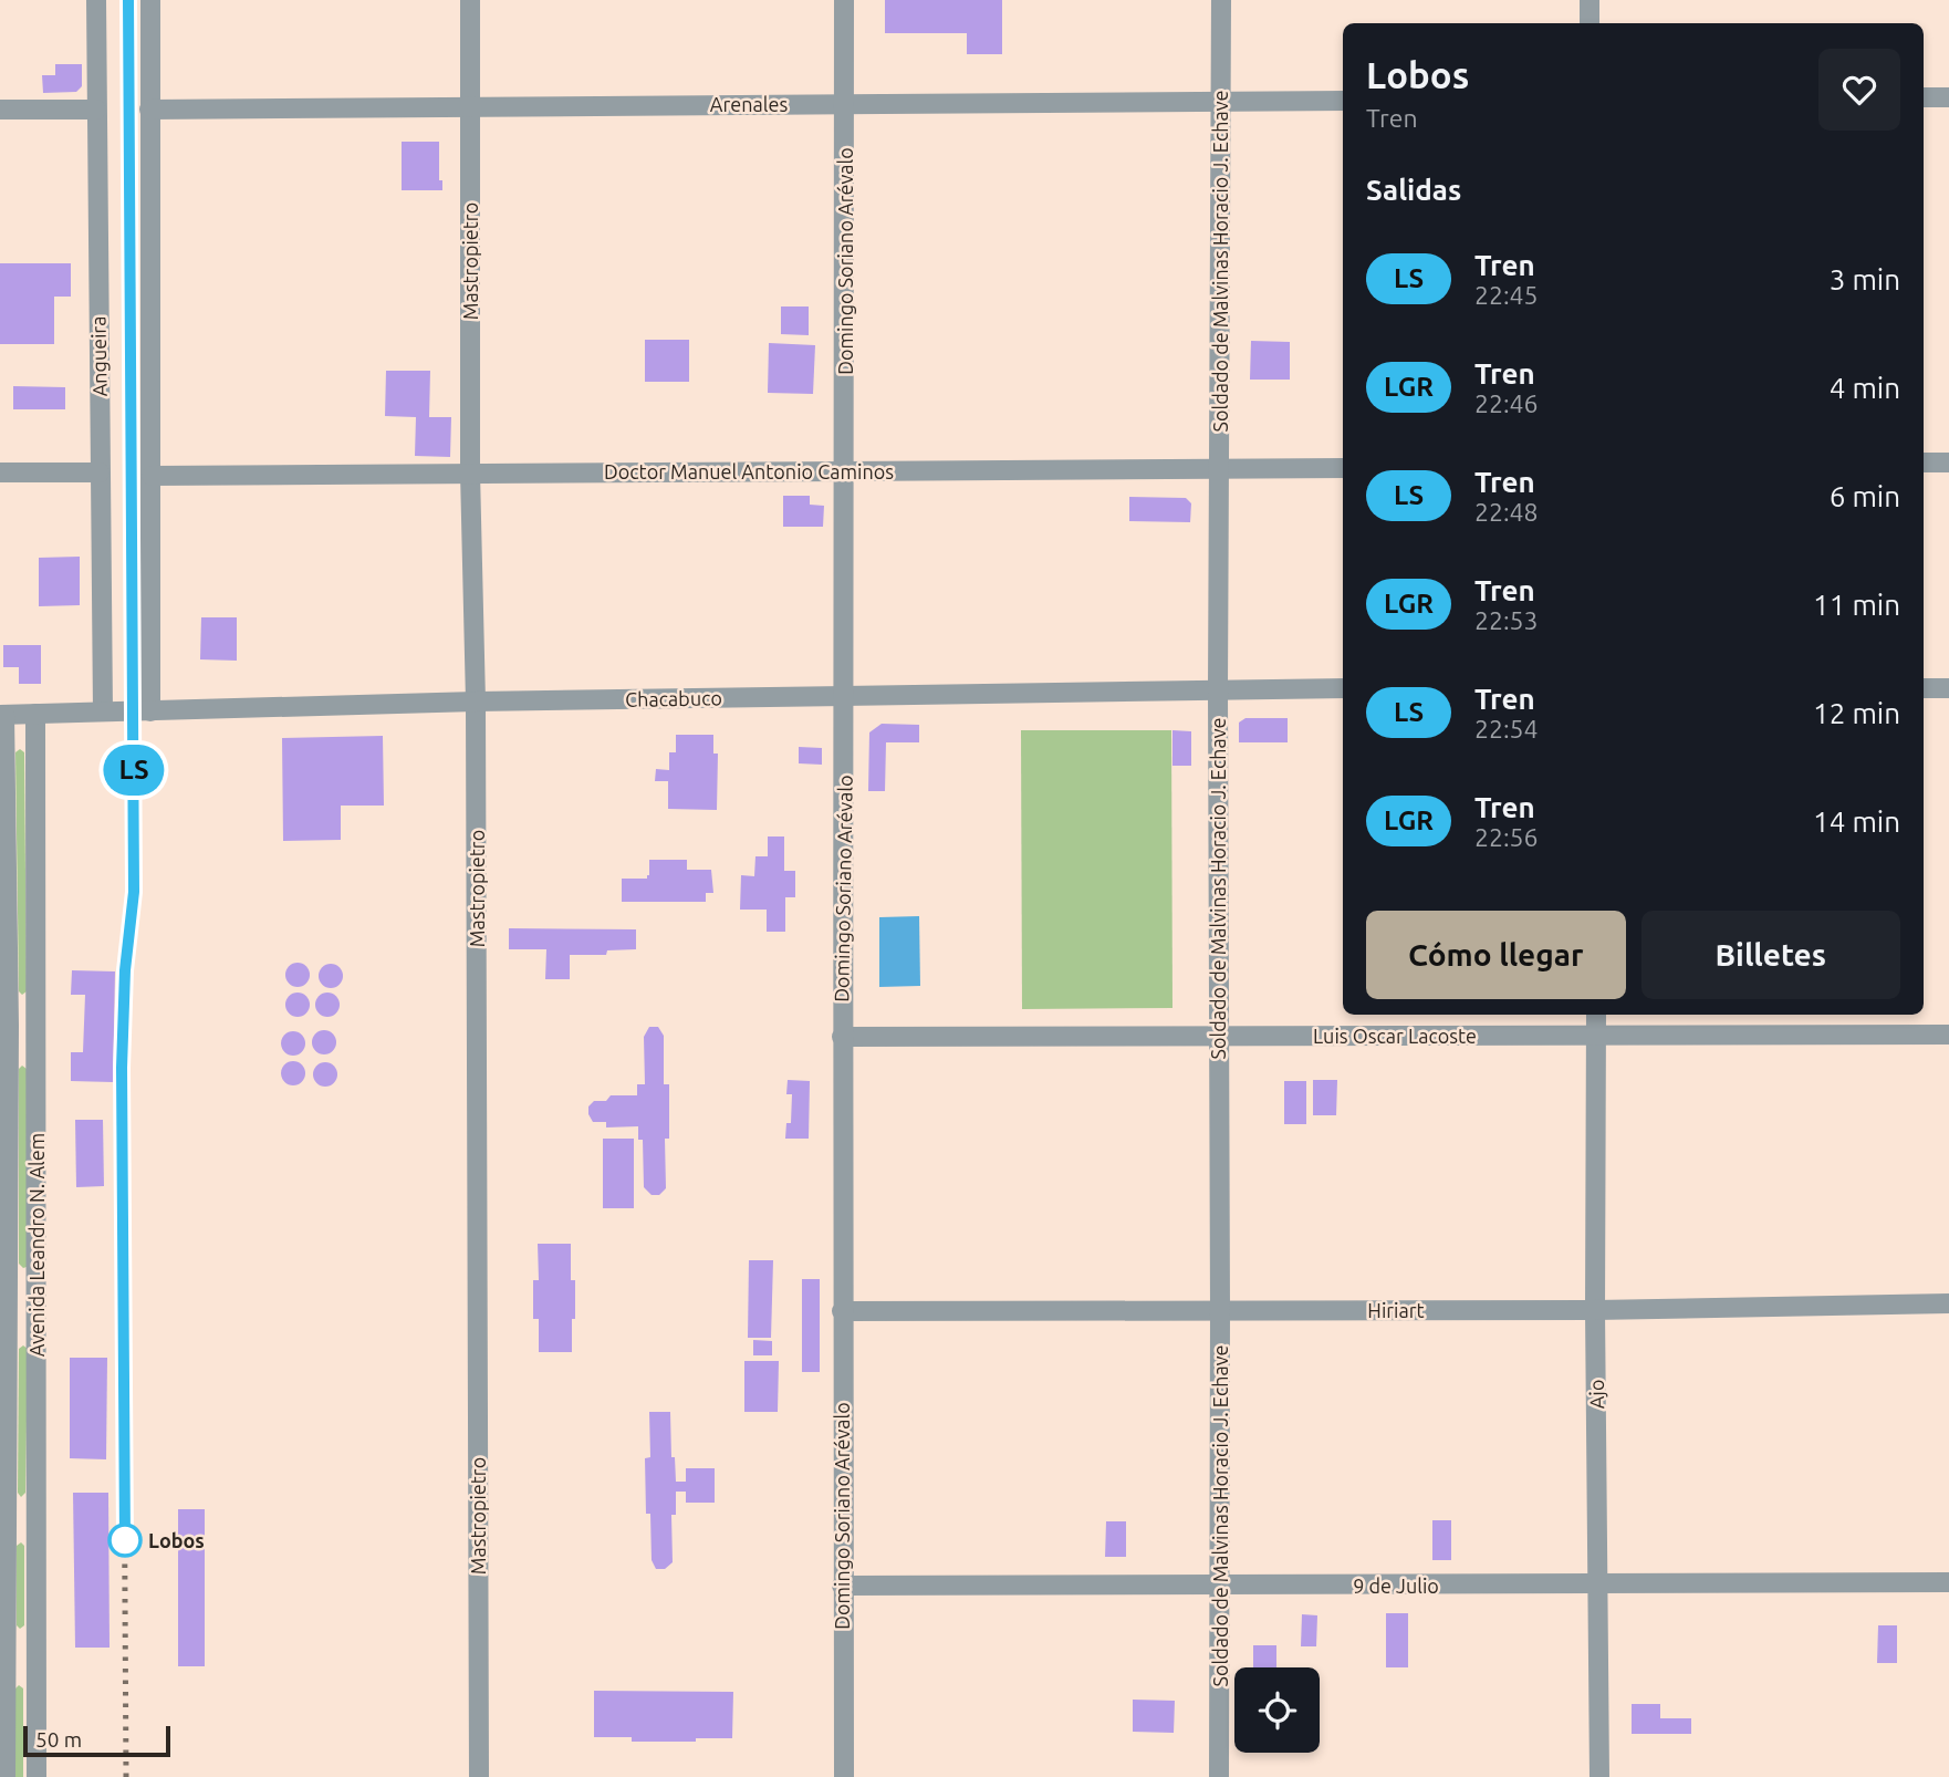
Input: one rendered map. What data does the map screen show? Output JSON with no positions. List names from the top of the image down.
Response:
{
  "streets": {
    "street": [
      "Arenales",
      "Mastropietro",
      "Domingo Soriano Arévalo",
      "Soldado de Malvinas Horacio J. Echave",
      "Angueira",
      "Doctor Manuel Antonio Caminos",
      "Chacabuco",
      "Luis Oscar Lacoste",
      "Avenida Leandro N. Alem",
      "Hiriart",
      "Ajo",
      "9 de Julio"
    ]
  },
  "crossings": [
    ["Arenales", "Mastropietro"],
    ["Arenales", "Domingo Soriano Arévalo"],
    ["Arenales", "Soldado de Malvinas Horacio J. Echave"],
    ["Mastropietro", "Doctor Manuel Antonio Caminos"],
    ["Mastropietro", "Chacabuco"],
    ["Domingo Soriano Arévalo", "Doctor Manuel Antonio Caminos"],
    ["Domingo Soriano Arévalo", "Chacabuco"],
    ["Domingo Soriano Arévalo", "Luis Oscar Lacoste"],
    ["Domingo Soriano Arévalo", "Hiriart"],
    ["Domingo Soriano Arévalo", "9 de Julio"],
    ["Soldado de Malvinas Horacio J. Echave", "Doctor Manuel Antonio Caminos"],
    ["Soldado de Malvinas Horacio J. Echave", "Chacabuco"],
    ["Soldado de Malvinas Horacio J. Echave", "Luis Oscar Lacoste"],
    ["Soldado de Malvinas Horacio J. Echave", "Hiriart"],
    ["Soldado de Malvinas Horacio J. Echave", "9 de Julio"],
    ["Angueira", "Chacabuco"],
    ["Chacabuco", "Avenida Leandro N. Alem"],
    ["Luis Oscar Lacoste", "Ajo"],
    ["Hiriart", "Ajo"],
    ["Ajo", "9 de Julio"]
  ],
  "places": ["Lobos"],
  "scale_bar": "50 m",
  "page": {
    "on_map": "LS",
    "heading": [
      ["Lobos", "Tren"],
      "Salidas"
    ],
    "list": [
      {
        "mark": "LS",
        "name": "Tren",
        "note": "22:45",
        "value": "3 min"
      },
      {
        "mark": "LGR",
        "name": "Tren",
        "note": "22:46",
        "value": "4 min"
      },
      {
        "mark": "LS",
        "name": "Tren",
        "note": "22:48",
        "value": "6 min"
      },
      {
        "mark": "LGR",
        "name": "Tren",
        "note": "22:53",
        "value": "11 min"
      },
      {
        "mark": "LS",
        "name": "Tren",
        "note": "22:54",
        "value": "12 min"
      },
      {
        "mark": "LGR",
        "name": "Tren",
        "note": "22:56",
        "value": "14 min"
      }
    ],
    "buttons": ["Cómo llegar", "Billetes"],
    "scale": "50 m"
  }
}
